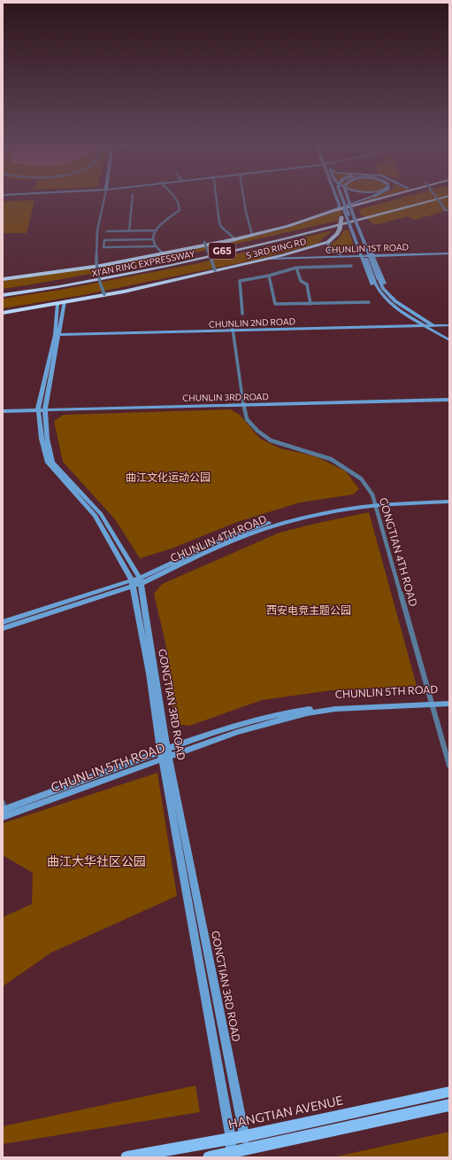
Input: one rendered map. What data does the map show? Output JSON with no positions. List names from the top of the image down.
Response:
{
  "streets": {
    "highway": ["S 3RD RING RD", "G65", "XI'AN RING EXPRESSWAY"],
    "main road": [
      "CHUNLIN 1ST ROAD",
      "CHUNLIN 2ND ROAD",
      "CHUNLIN 3RD ROAD",
      "CHUNLIN 4TH ROAD",
      "CHUNLIN 5TH ROAD",
      "GONGTIAN 3RD ROAD",
      "HANGTIAN AVENUE"
    ],
    "street": ["GONGTIAN 4TH ROAD"]
  },
  "crossings": [
    ["S 3RD RING RD", "CHUNLIN 1ST ROAD"],
    ["S 3RD RING RD", "GONGTIAN 3RD ROAD"],
    ["CHUNLIN 2ND ROAD", "GONGTIAN 4TH ROAD"],
    ["CHUNLIN 2ND ROAD", "GONGTIAN 3RD ROAD"],
    ["CHUNLIN 3RD ROAD", "GONGTIAN 4TH ROAD"],
    ["CHUNLIN 3RD ROAD", "GONGTIAN 3RD ROAD"],
    ["CHUNLIN 4TH ROAD", "GONGTIAN 4TH ROAD"],
    ["CHUNLIN 4TH ROAD", "GONGTIAN 3RD ROAD"],
    ["GONGTIAN 4TH ROAD", "CHUNLIN 5TH ROAD"],
    ["CHUNLIN 5TH ROAD", "GONGTIAN 3RD ROAD"],
    ["GONGTIAN 3RD ROAD", "HANGTIAN AVENUE"]
  ],
  "parks": ["曲江文化运动公园", "西安电竞主题公园", "曲江大华社区公园"]
}
